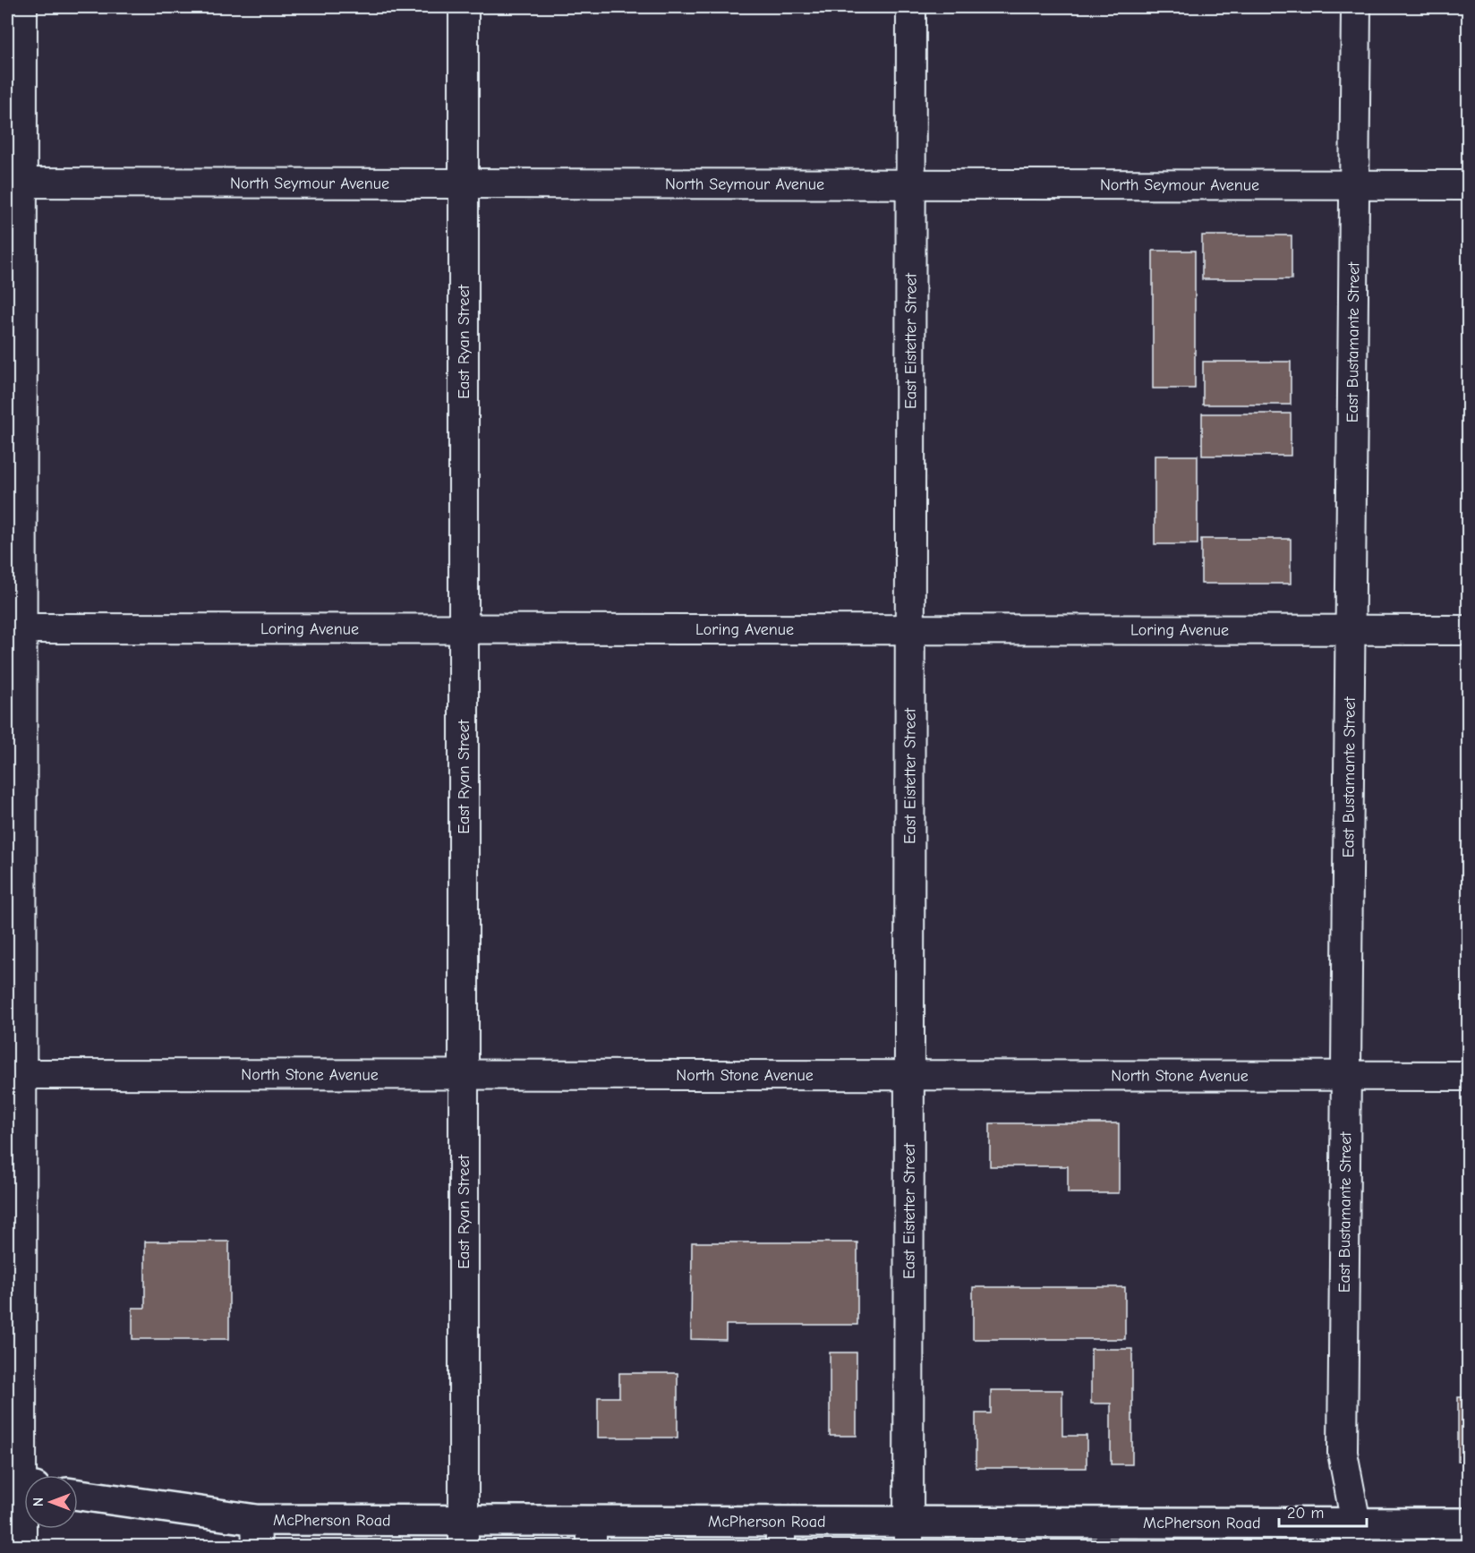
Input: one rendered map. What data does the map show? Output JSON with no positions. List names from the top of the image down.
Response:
{
  "streets": {
    "main road": ["McPherson Road"],
    "street": [
      "North Seymour Avenue",
      "East Ryan Street",
      "East Eistetter Street",
      "East Bustamante Street",
      "Loring Avenue",
      "North Stone Avenue"
    ]
  },
  "crossings": [
    ["North Seymour Avenue", "East Ryan Street"],
    ["North Seymour Avenue", "East Eistetter Street"],
    ["North Seymour Avenue", "East Bustamante Street"],
    ["East Ryan Street", "Loring Avenue"],
    ["East Ryan Street", "North Stone Avenue"],
    ["East Ryan Street", "McPherson Road"],
    ["East Eistetter Street", "Loring Avenue"],
    ["East Eistetter Street", "North Stone Avenue"],
    ["East Eistetter Street", "McPherson Road"],
    ["East Bustamante Street", "Loring Avenue"],
    ["East Bustamante Street", "North Stone Avenue"],
    ["East Bustamante Street", "McPherson Road"]
  ],
  "scale_bar": "20 m",
  "north": "left"
}
